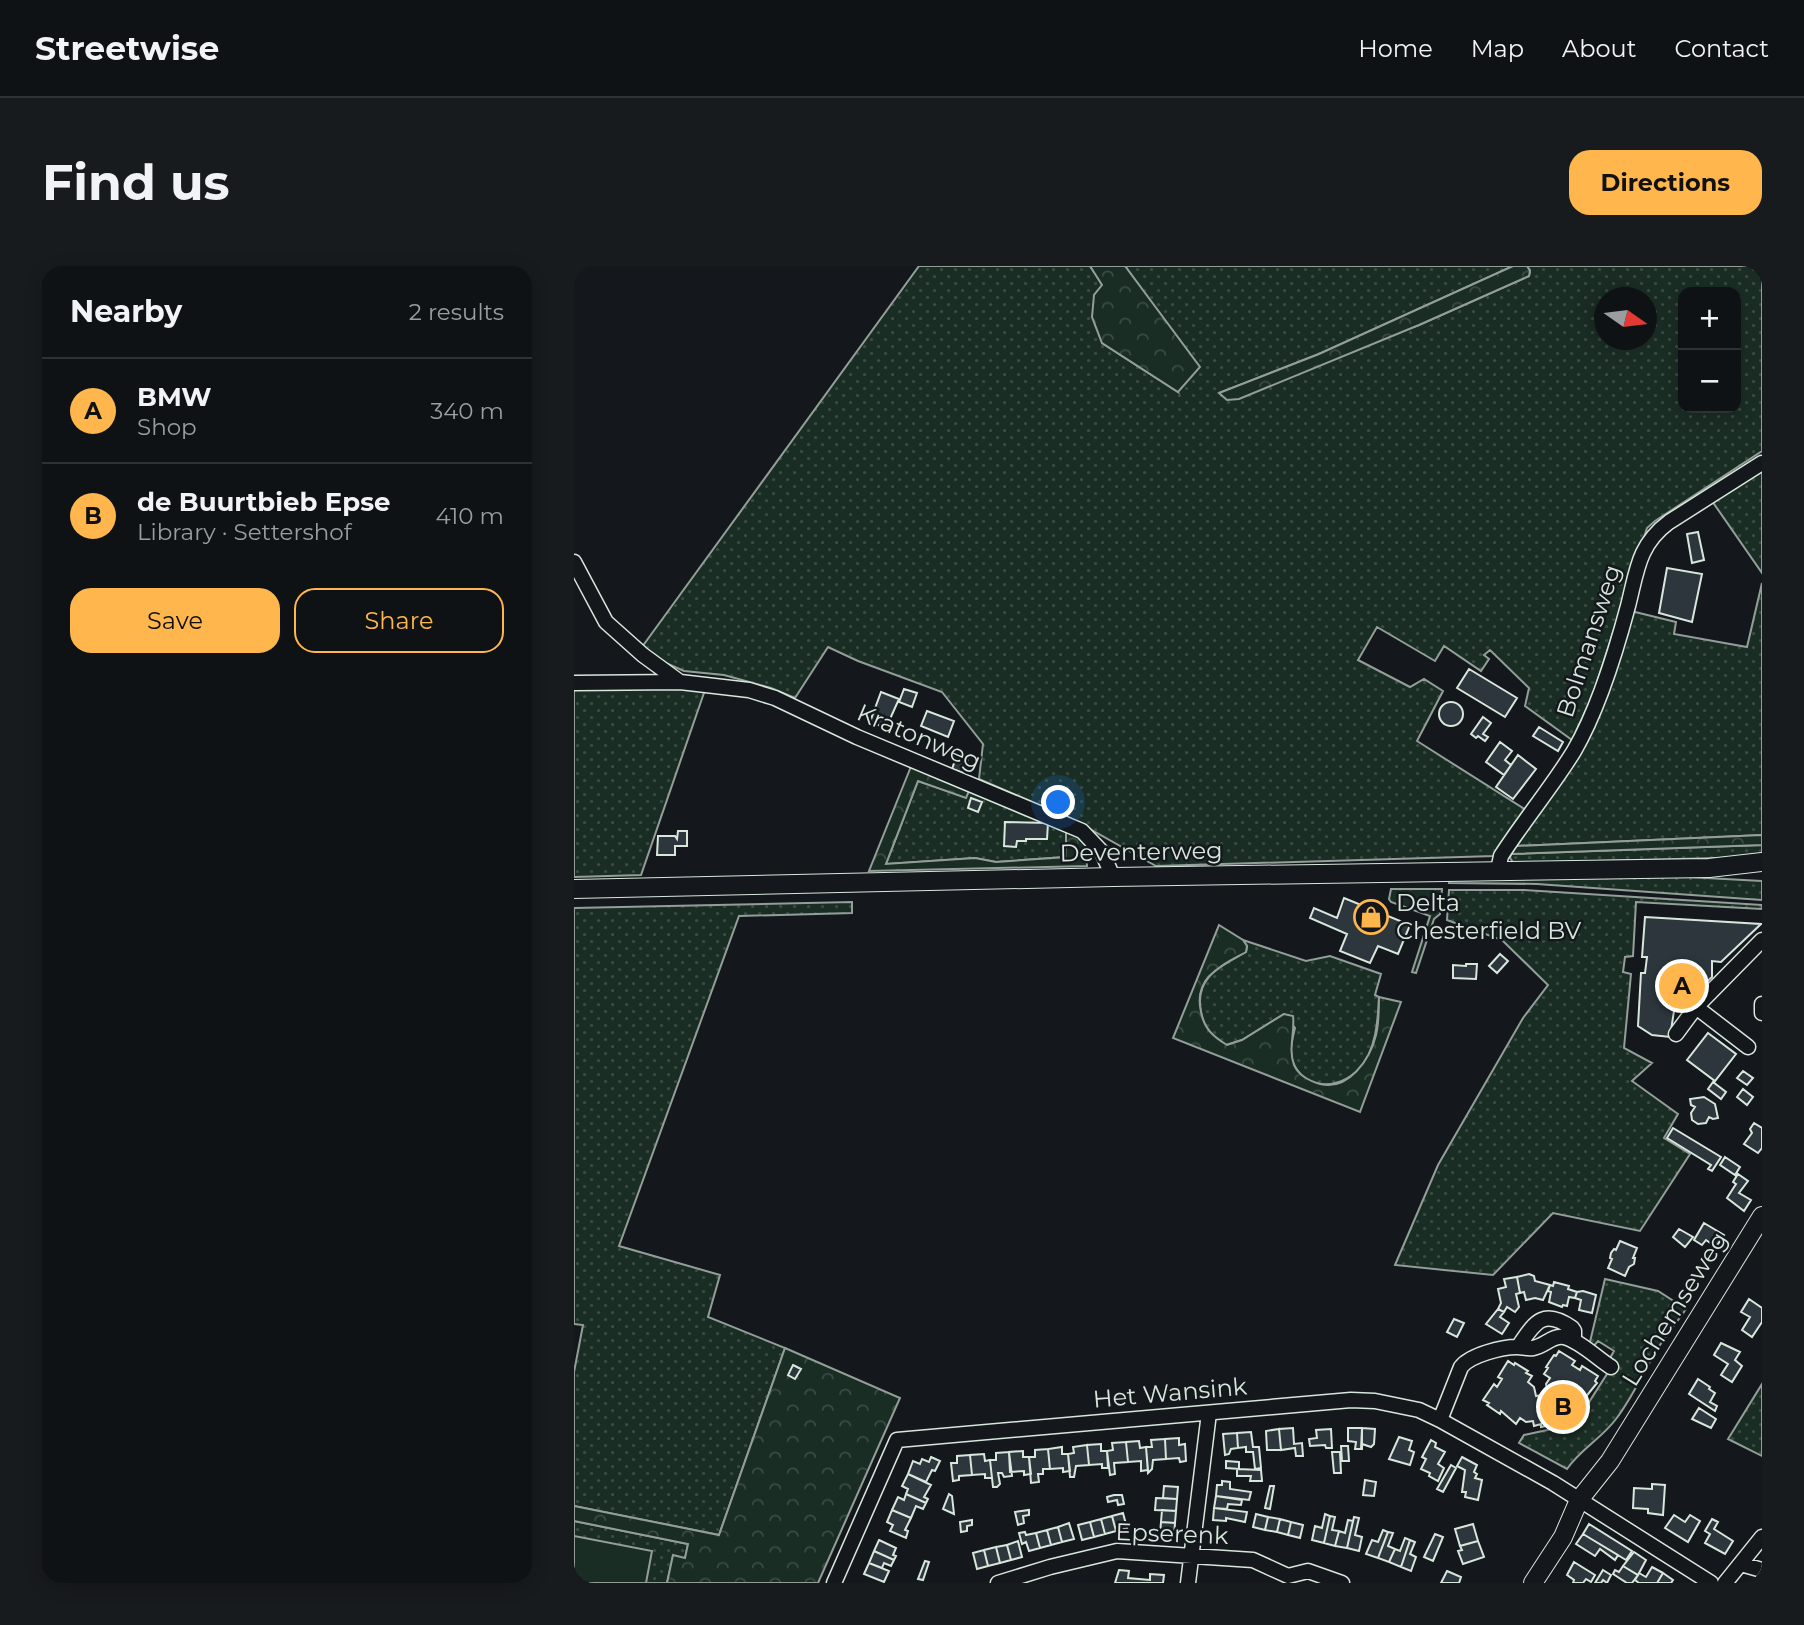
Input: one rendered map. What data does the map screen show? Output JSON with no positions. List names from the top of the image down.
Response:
{
  "streets": {
    "main road": ["Deventerweg", "Lochemseweg"],
    "street": [
      "Bolmansweg",
      "Kratonweg",
      "Het Wansink",
      "Epserenk"
    ]
  },
  "crossings": [
    ["Bolmansweg", "Deventerweg"],
    ["Kratonweg", "Deventerweg"],
    ["Lochemseweg", "Het Wansink"]
  ],
  "places": {
    "shop": ["Delta Chesterfield BV"]
  },
  "north": "right",
  "page": {
    "header": "Streetwise",
    "nav": [
      "Home",
      "Map",
      "About",
      "Contact"
    ],
    "buttons": [
      "Directions",
      ["Save", "Share"]
    ],
    "title": "Find us",
    "heading": ["Nearby", "2 results"],
    "map_buttons": ["+", "−"],
    "list": [
      {
        "mark": "A",
        "name": "BMW",
        "note": "Shop",
        "value": "340 m"
      },
      {
        "mark": "B",
        "name": "de Buurtbieb Epse",
        "note": "Library · Settershof",
        "value": "410 m"
      }
    ],
    "pins": ["A", "B"]
  }
}
